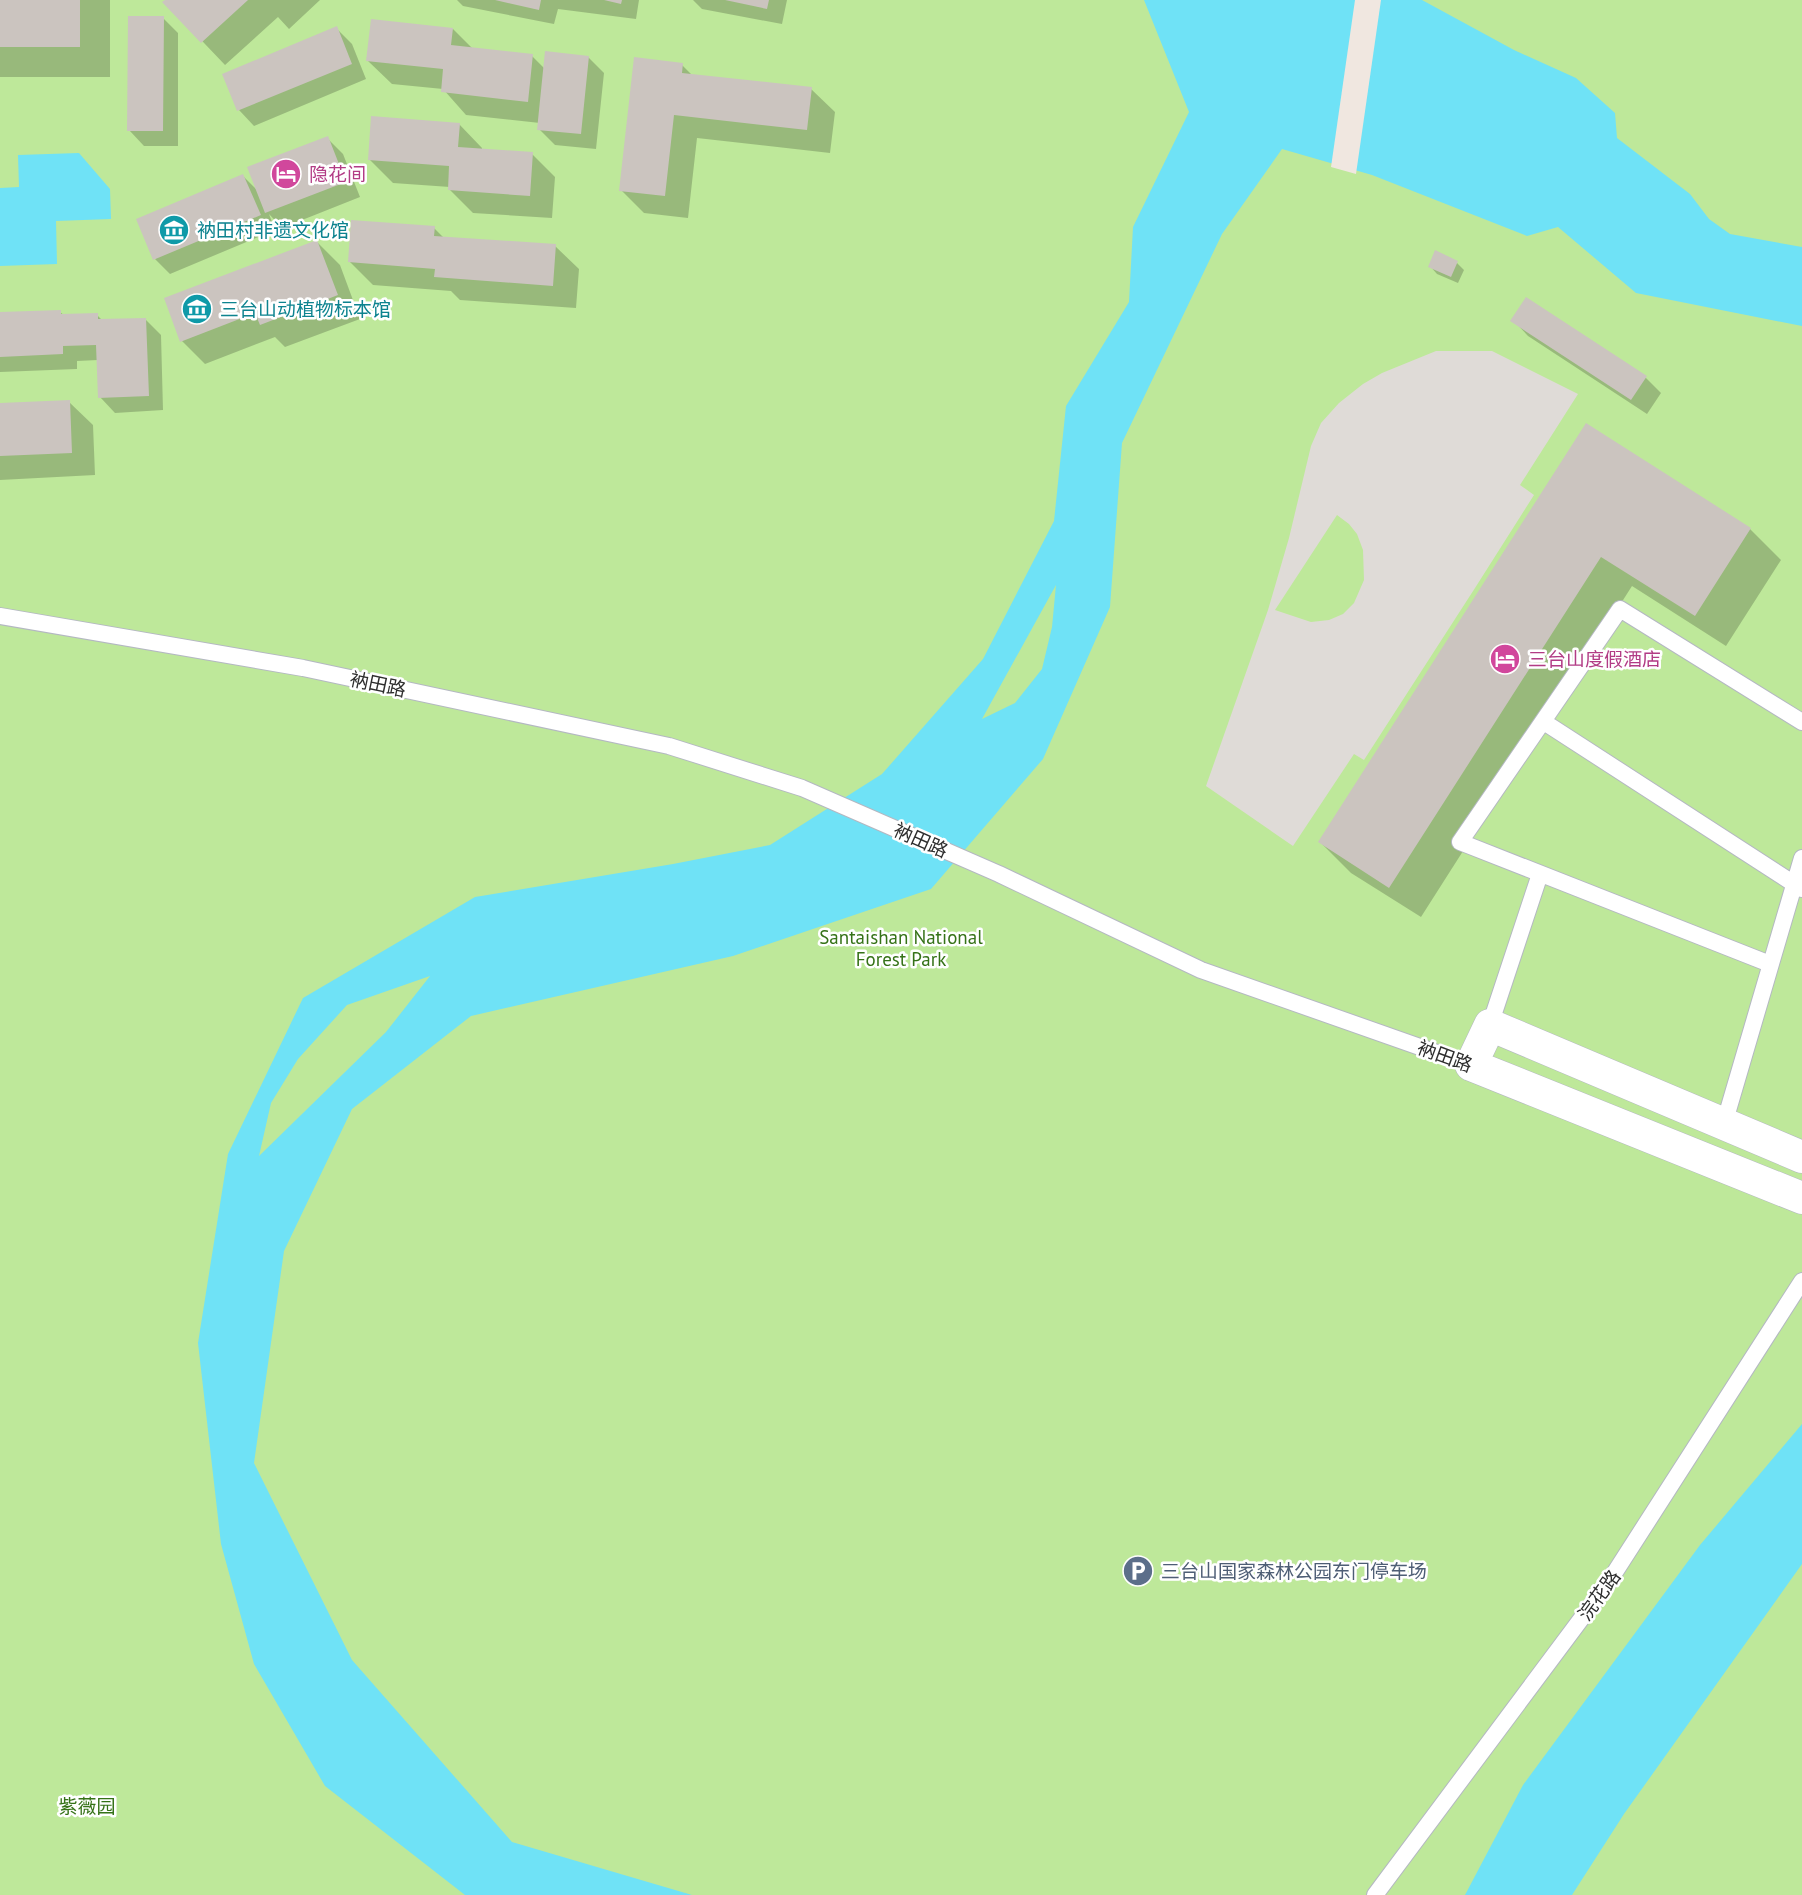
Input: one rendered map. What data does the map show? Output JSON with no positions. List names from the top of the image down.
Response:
{
  "streets": {
    "street": ["衲田路"],
    "lane": ["浣花路"]
  },
  "parks": ["Santaishan National Forest Park", "紫薇园"],
  "places": {
    "hotel": ["隐花间", "三台山度假酒店"],
    "museum": ["衲田村非遗文化馆", "三台山动植物标本馆"],
    "parking": ["三台山国家森林公园东门停车场"]
  }
}
